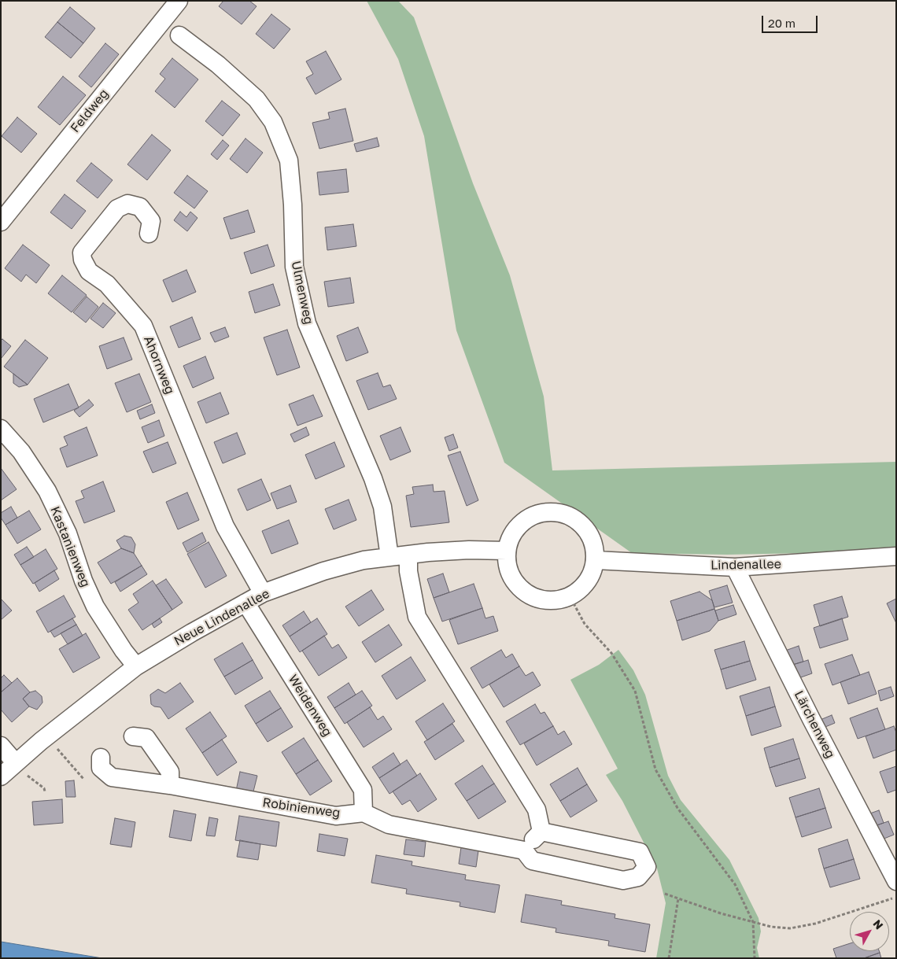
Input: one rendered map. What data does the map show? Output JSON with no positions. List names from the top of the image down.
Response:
{
  "streets": {
    "street": [
      "Feldweg",
      "Ulmenweg",
      "Ahornweg",
      "Kastanienweg",
      "Lindenallee",
      "Neue Lindenallee",
      "Weidenweg",
      "Lärchenweg",
      "Robinienweg"
    ]
  },
  "crossings": [
    ["Ulmenweg", "Neue Lindenallee"],
    ["Ahornweg", "Neue Lindenallee"],
    ["Kastanienweg", "Neue Lindenallee"],
    ["Lindenallee", "Neue Lindenallee"],
    ["Lindenallee", "Lärchenweg"],
    ["Neue Lindenallee", "Weidenweg"],
    ["Weidenweg", "Robinienweg"]
  ],
  "scale_bar": "20 m",
  "north": "top right"
}
